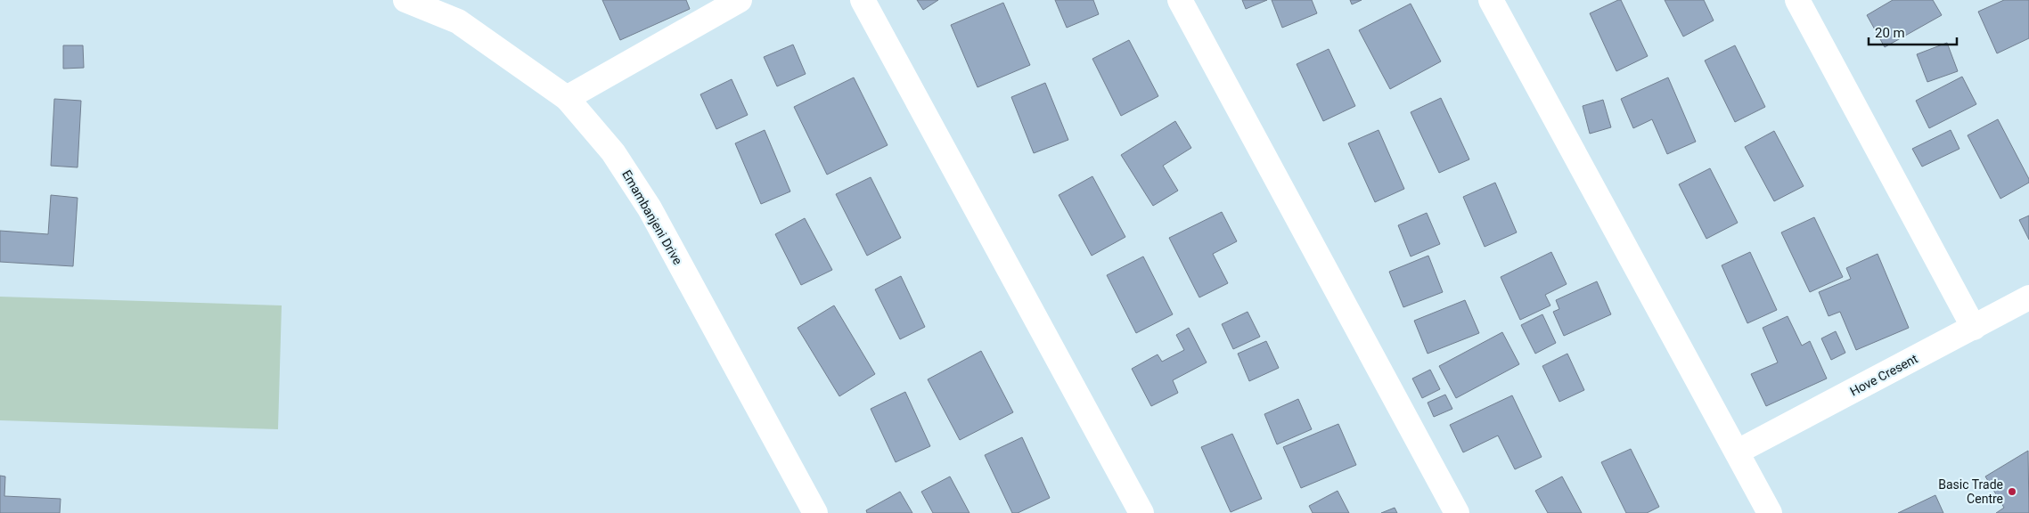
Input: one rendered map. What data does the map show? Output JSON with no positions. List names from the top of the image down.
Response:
{
  "streets": {
    "street": ["Emambanjeni Drive", "Hove Cresent"]
  },
  "places": ["Basic Trade Centre"],
  "scale_bar": "20 m"
}
